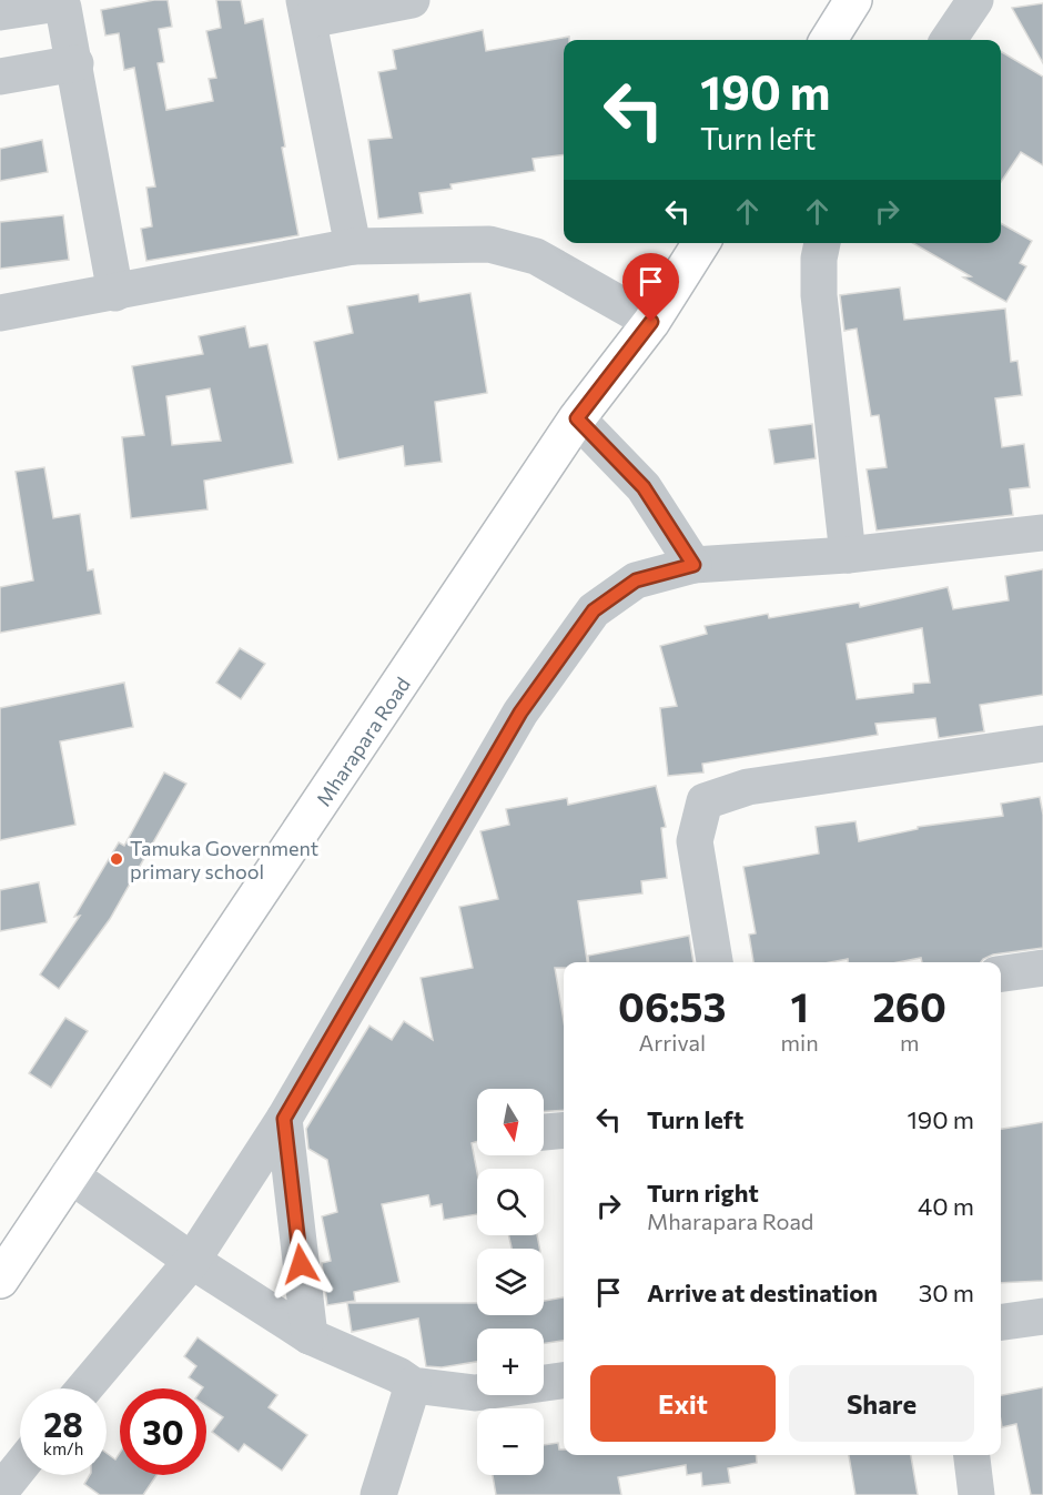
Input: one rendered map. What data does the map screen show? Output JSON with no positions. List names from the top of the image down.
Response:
{
  "streets": {
    "main road": ["Mharapara Road"]
  },
  "places": ["Tamuka Government primary school"],
  "north": "bottom",
  "page": {
    "turn": ["190 m", "Turn left"],
    "eta": [
      "06:53",
      "Arrival",
      "1",
      "min",
      "260",
      "m"
    ],
    "list": [
      {
        "name": "Turn left",
        "value": "190 m"
      },
      {
        "name": "Turn right",
        "note": "Mharapara Road",
        "value": "40 m"
      },
      {
        "name": "Arrive at destination",
        "value": "30 m"
      }
    ],
    "map_buttons": ["+", "−"],
    "buttons": ["Exit", "Share"],
    "speed": "28 km/h",
    "limit": "30"
  }
}
